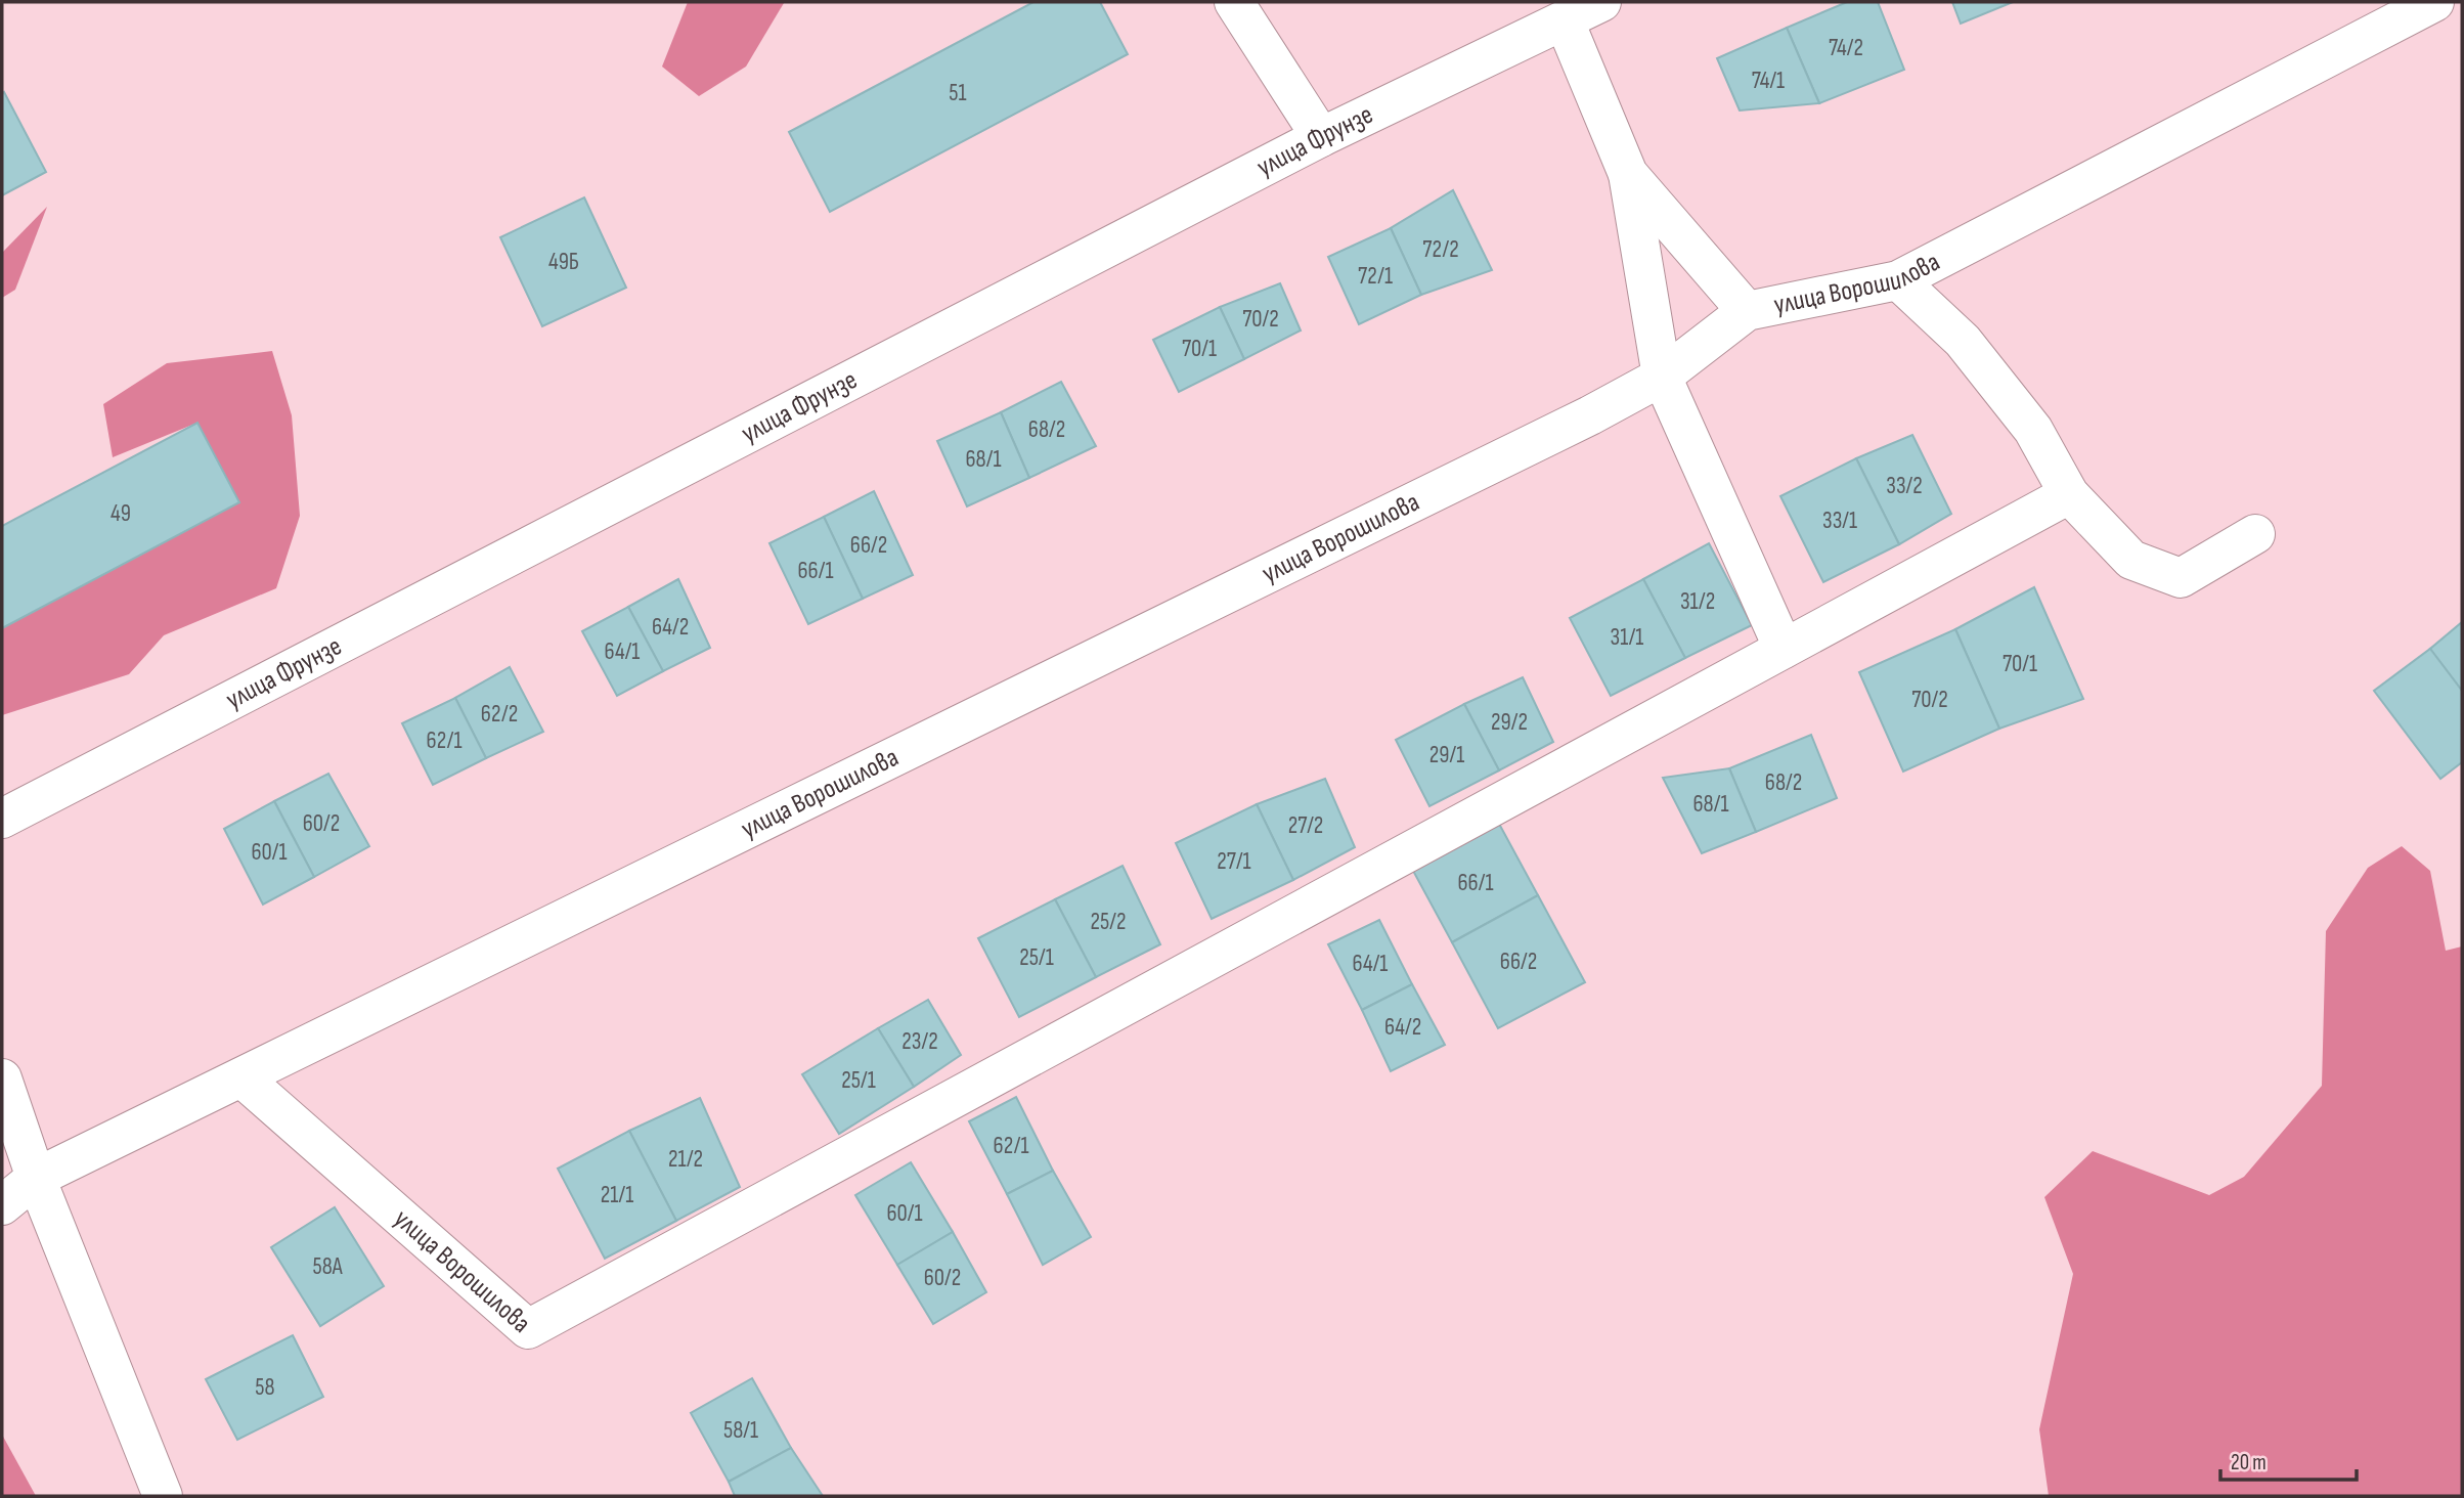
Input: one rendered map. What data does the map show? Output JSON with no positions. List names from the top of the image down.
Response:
{
  "streets": {
    "street": ["улица Фрунзе", "улица Ворошилова"]
  },
  "house_numbers": [
    "74/2",
    "74/1",
    "51",
    "72/2",
    "49Б",
    "72/1",
    "70/2",
    "70/1",
    "68/2",
    "68/1",
    "33/2",
    "49",
    "33/1",
    "66/2",
    "66/1",
    "31/2",
    "64/2",
    "31/1",
    "64/1",
    "70/1",
    "70/2",
    "62/2",
    "29/2",
    "62/1",
    "29/1",
    "68/2",
    "68/1",
    "60/2",
    "27/2",
    "60/1",
    "27/1",
    "66/1",
    "25/2",
    "25/1",
    "66/2",
    "64/1",
    "64/2",
    "23/2",
    "25/1",
    "62/1",
    "21/2",
    "21/1",
    "60/1",
    "58А",
    "60/2",
    "58",
    "58/1"
  ],
  "scale_bar": "20 m"
}
